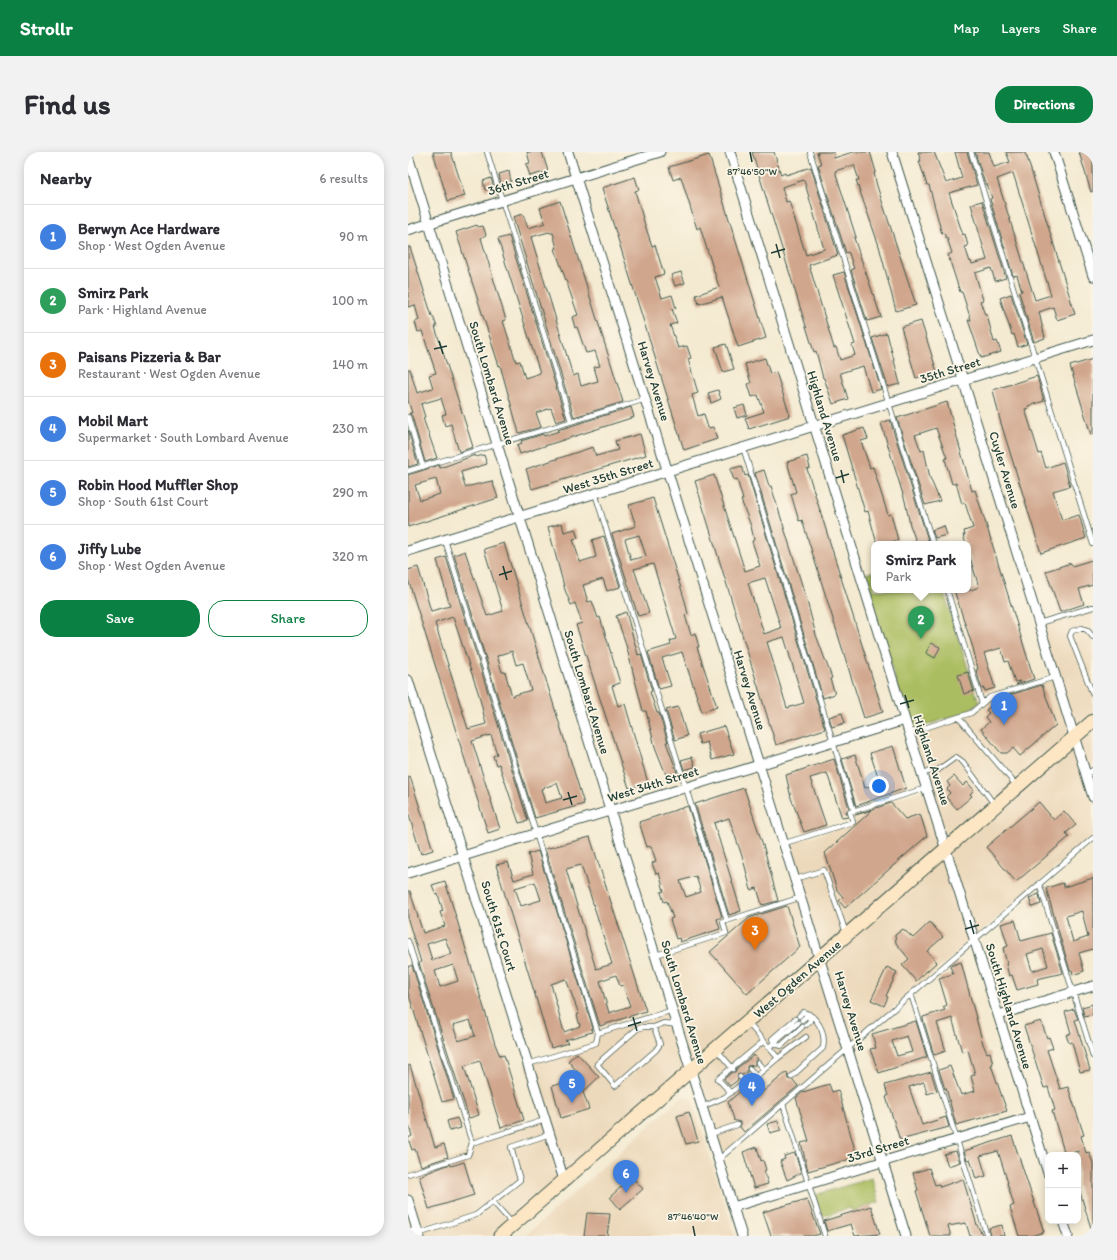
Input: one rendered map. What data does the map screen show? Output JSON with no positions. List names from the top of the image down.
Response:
{
  "streets": {
    "main road": ["West Ogden Avenue"],
    "street": [
      "36th Street",
      "35th Street",
      "Harvey Avenue",
      "South Lombard Avenue",
      "Highland Avenue",
      "Cuyler Avenue",
      "West 35th Street",
      "West 34th Street",
      "South 61st Court",
      "South Highland Avenue",
      "33rd Street"
    ]
  },
  "crossings": [
    ["36th Street", "Harvey Avenue"],
    ["36th Street", "South Lombard Avenue"],
    ["35th Street", "Highland Avenue"],
    ["35th Street", "Cuyler Avenue"],
    ["35th Street", "West 35th Street"],
    ["Harvey Avenue", "West 35th Street"],
    ["Harvey Avenue", "West 34th Street"],
    ["Harvey Avenue", "West Ogden Avenue"],
    ["Harvey Avenue", "33rd Street"],
    ["South Lombard Avenue", "West 35th Street"],
    ["South Lombard Avenue", "West 34th Street"],
    ["South Lombard Avenue", "West Ogden Avenue"],
    ["South Lombard Avenue", "33rd Street"],
    ["Highland Avenue", "West 35th Street"],
    ["Highland Avenue", "West 34th Street"],
    ["Highland Avenue", "West Ogden Avenue"],
    ["Highland Avenue", "South Highland Avenue"],
    ["Cuyler Avenue", "West Ogden Avenue"],
    ["West 34th Street", "South 61st Court"],
    ["South 61st Court", "West Ogden Avenue"],
    ["West Ogden Avenue", "South Highland Avenue"],
    ["South Highland Avenue", "33rd Street"]
  ],
  "page": {
    "header": "Strollr",
    "nav": ["Map", "Layers", "Share"],
    "buttons": [
      "Directions",
      ["Save", "Share"]
    ],
    "title": "Find us",
    "heading": ["Nearby", "6 results"],
    "list": [
      {
        "mark": "1",
        "name": "Berwyn Ace Hardware",
        "note": "Shop · West Ogden Avenue",
        "value": "90 m"
      },
      {
        "mark": "2",
        "name": "Smirz Park",
        "note": "Park · Highland Avenue",
        "value": "100 m"
      },
      {
        "mark": "3",
        "name": "Paisans Pizzeria & Bar",
        "note": "Restaurant · West Ogden Avenue",
        "value": "140 m"
      },
      {
        "mark": "4",
        "name": "Mobil Mart",
        "note": "Supermarket · South Lombard Avenue",
        "value": "230 m"
      },
      {
        "mark": "5",
        "name": "Robin Hood Muffler Shop",
        "note": "Shop · South 61st Court",
        "value": "290 m"
      },
      {
        "mark": "6",
        "name": "Jiffy Lube",
        "note": "Shop · West Ogden Avenue",
        "value": "320 m"
      }
    ],
    "popup": ["Smirz Park", "Park"],
    "pins": [
      "2",
      "1",
      "3",
      "5",
      "4",
      "6"
    ],
    "map_buttons": ["+", "−"]
  },
  "coordinates": ["87°46'50\"W", "87°46'40\"W"]
}
